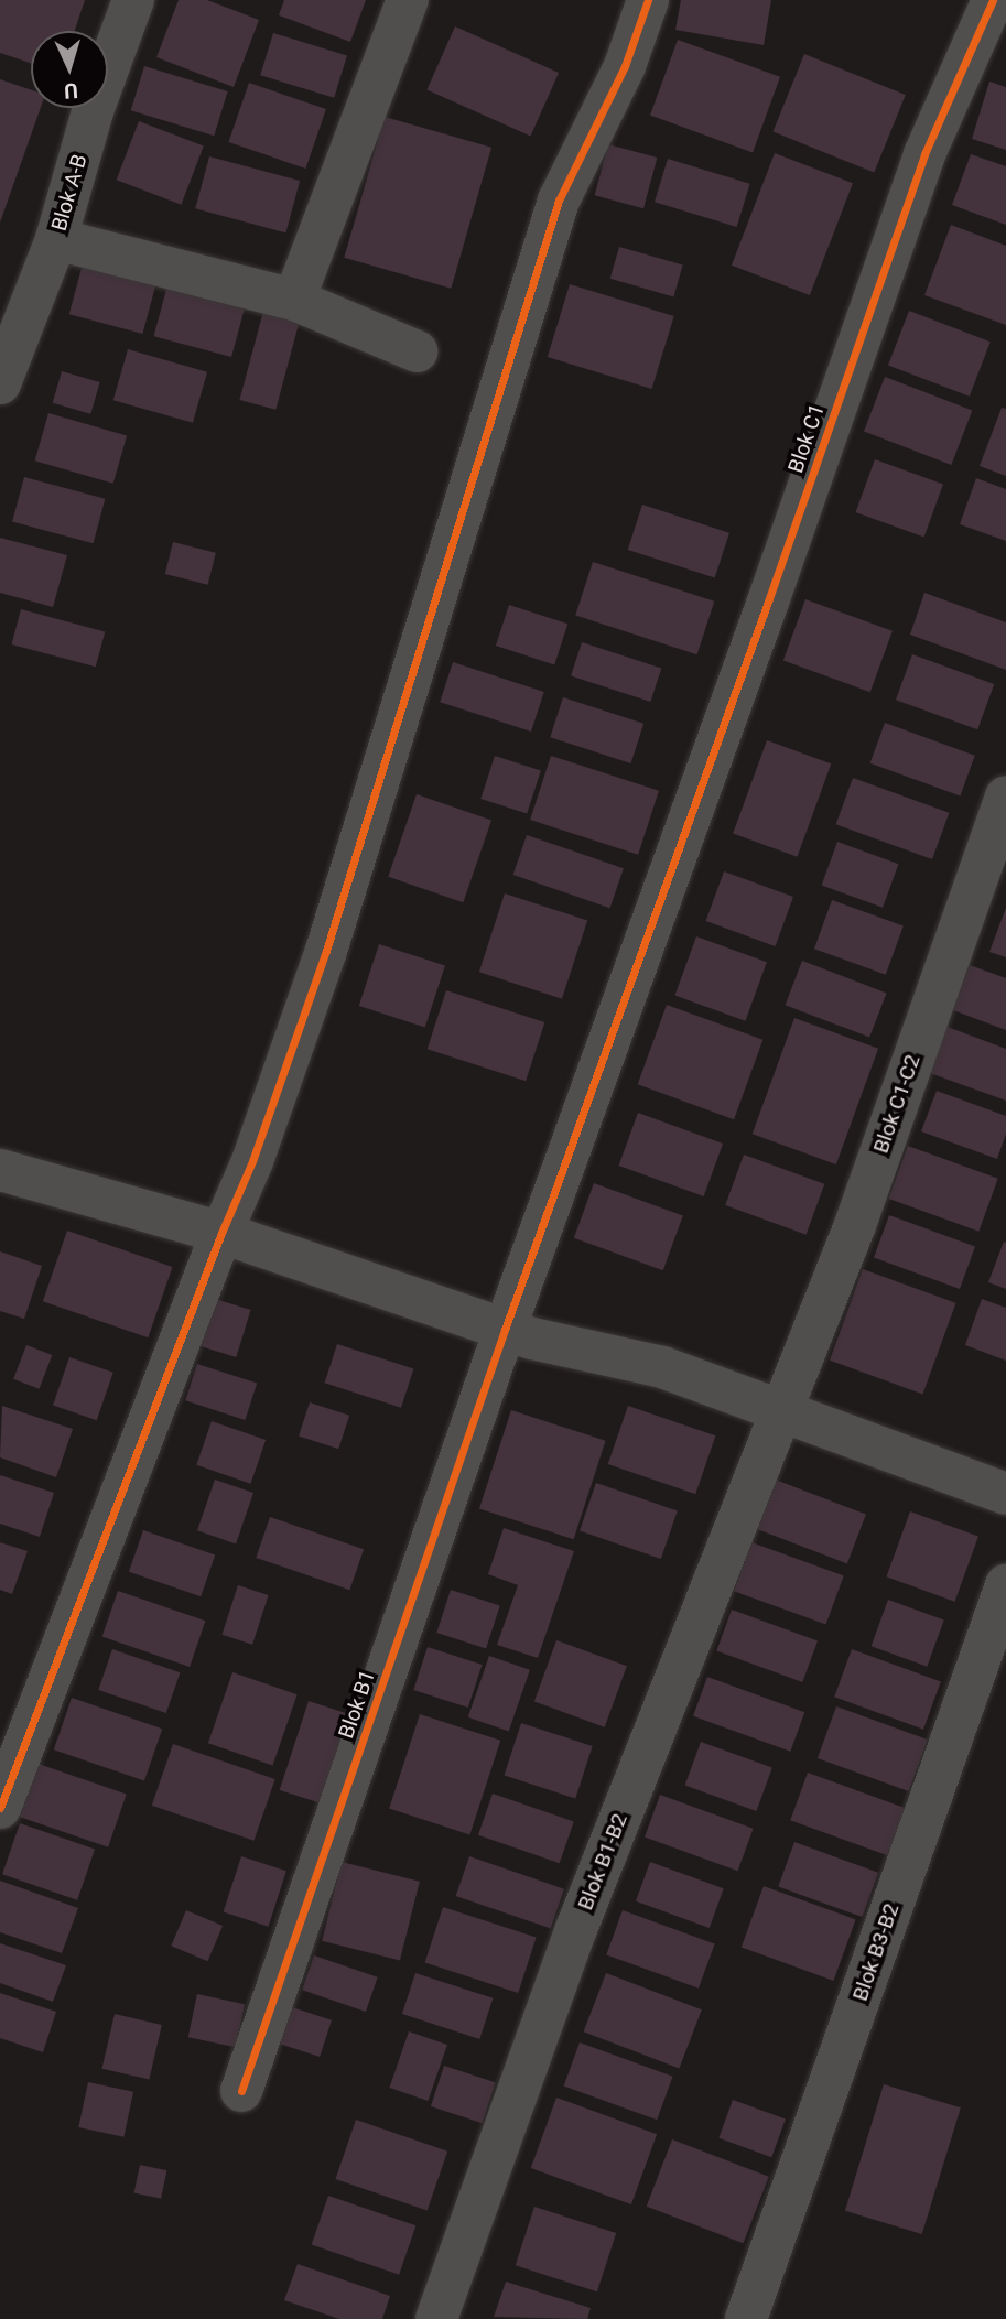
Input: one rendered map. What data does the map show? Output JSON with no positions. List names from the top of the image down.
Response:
{
  "streets": {
    "street": [
      "Blok A-B",
      "Blok C1",
      "Blok C1-C2",
      "Blok B1",
      "Blok B1-B2",
      "Blok B3-B2"
    ]
  },
  "crossings": [
    ["Blok C1", "Blok B1"],
    ["Blok C1-C2", "Blok B1-B2"]
  ],
  "north": "bottom"
}
